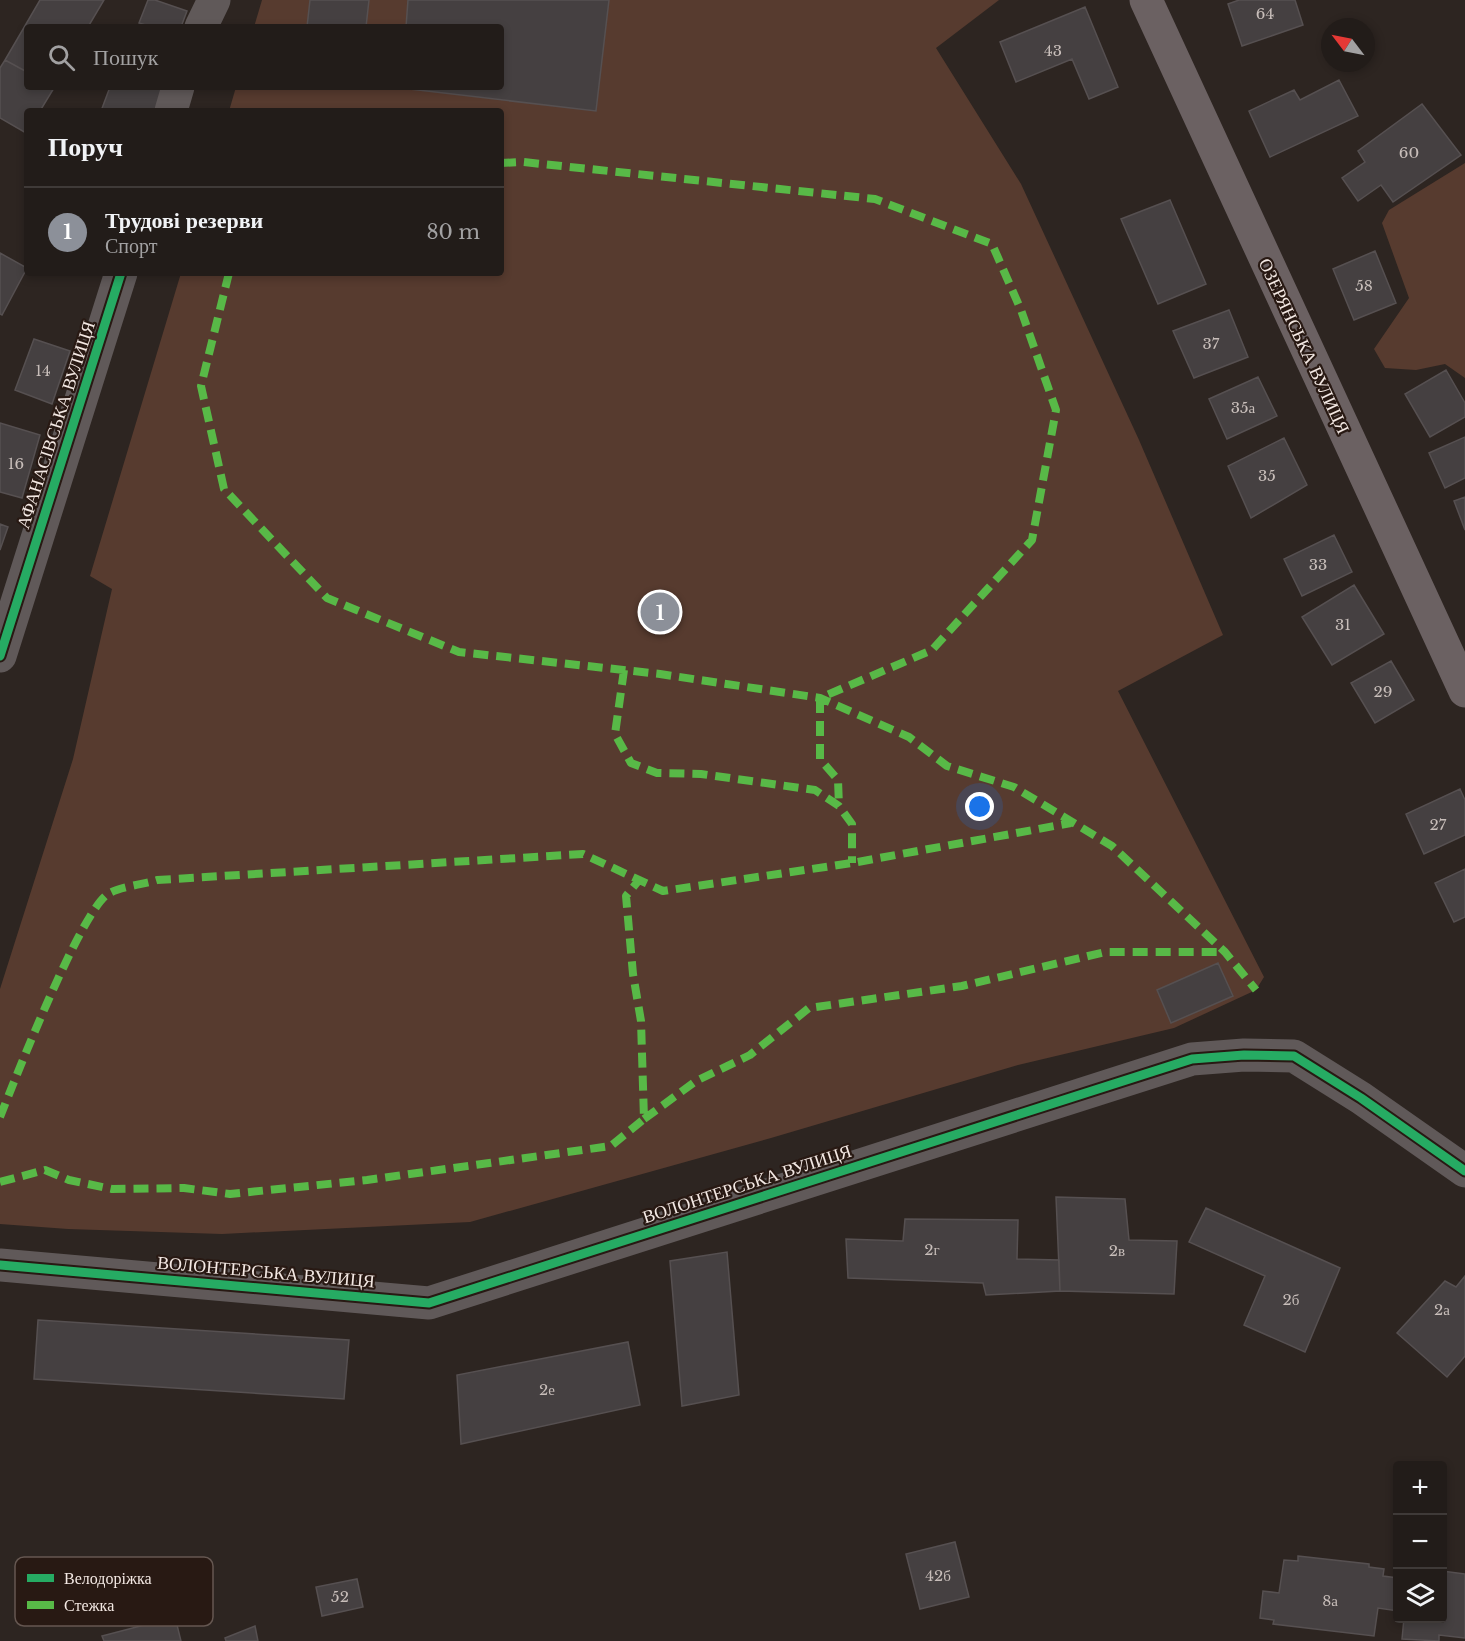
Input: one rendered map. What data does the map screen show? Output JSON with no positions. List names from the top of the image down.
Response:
{
  "streets": {
    "main road": ["ОЗЕРЯНСЬКА ВУЛИЦЯ"],
    "street": ["АФАНАСІВСЬКА ВУЛИЦЯ", "ВОЛОНТЕРСЬКА ВУЛИЦЯ"]
  },
  "house_numbers": [
    "64",
    "43",
    "60",
    "58",
    "37",
    "14",
    "35а",
    "16",
    "35",
    "33",
    "31",
    "29",
    "27",
    "2г",
    "2в",
    "2б",
    "2а",
    "2е",
    "42б",
    "52",
    "8а"
  ],
  "legend": ["Велодоріжка", "Стежка"],
  "north": "top left",
  "page": {
    "search": "Пошук",
    "heading": "Поруч",
    "list": [
      {
        "mark": "1",
        "name": "Трудові резерви",
        "note": "Спорт",
        "value": "80 m"
      }
    ],
    "pins": "1",
    "map_buttons": ["+", "−"]
  }
}
